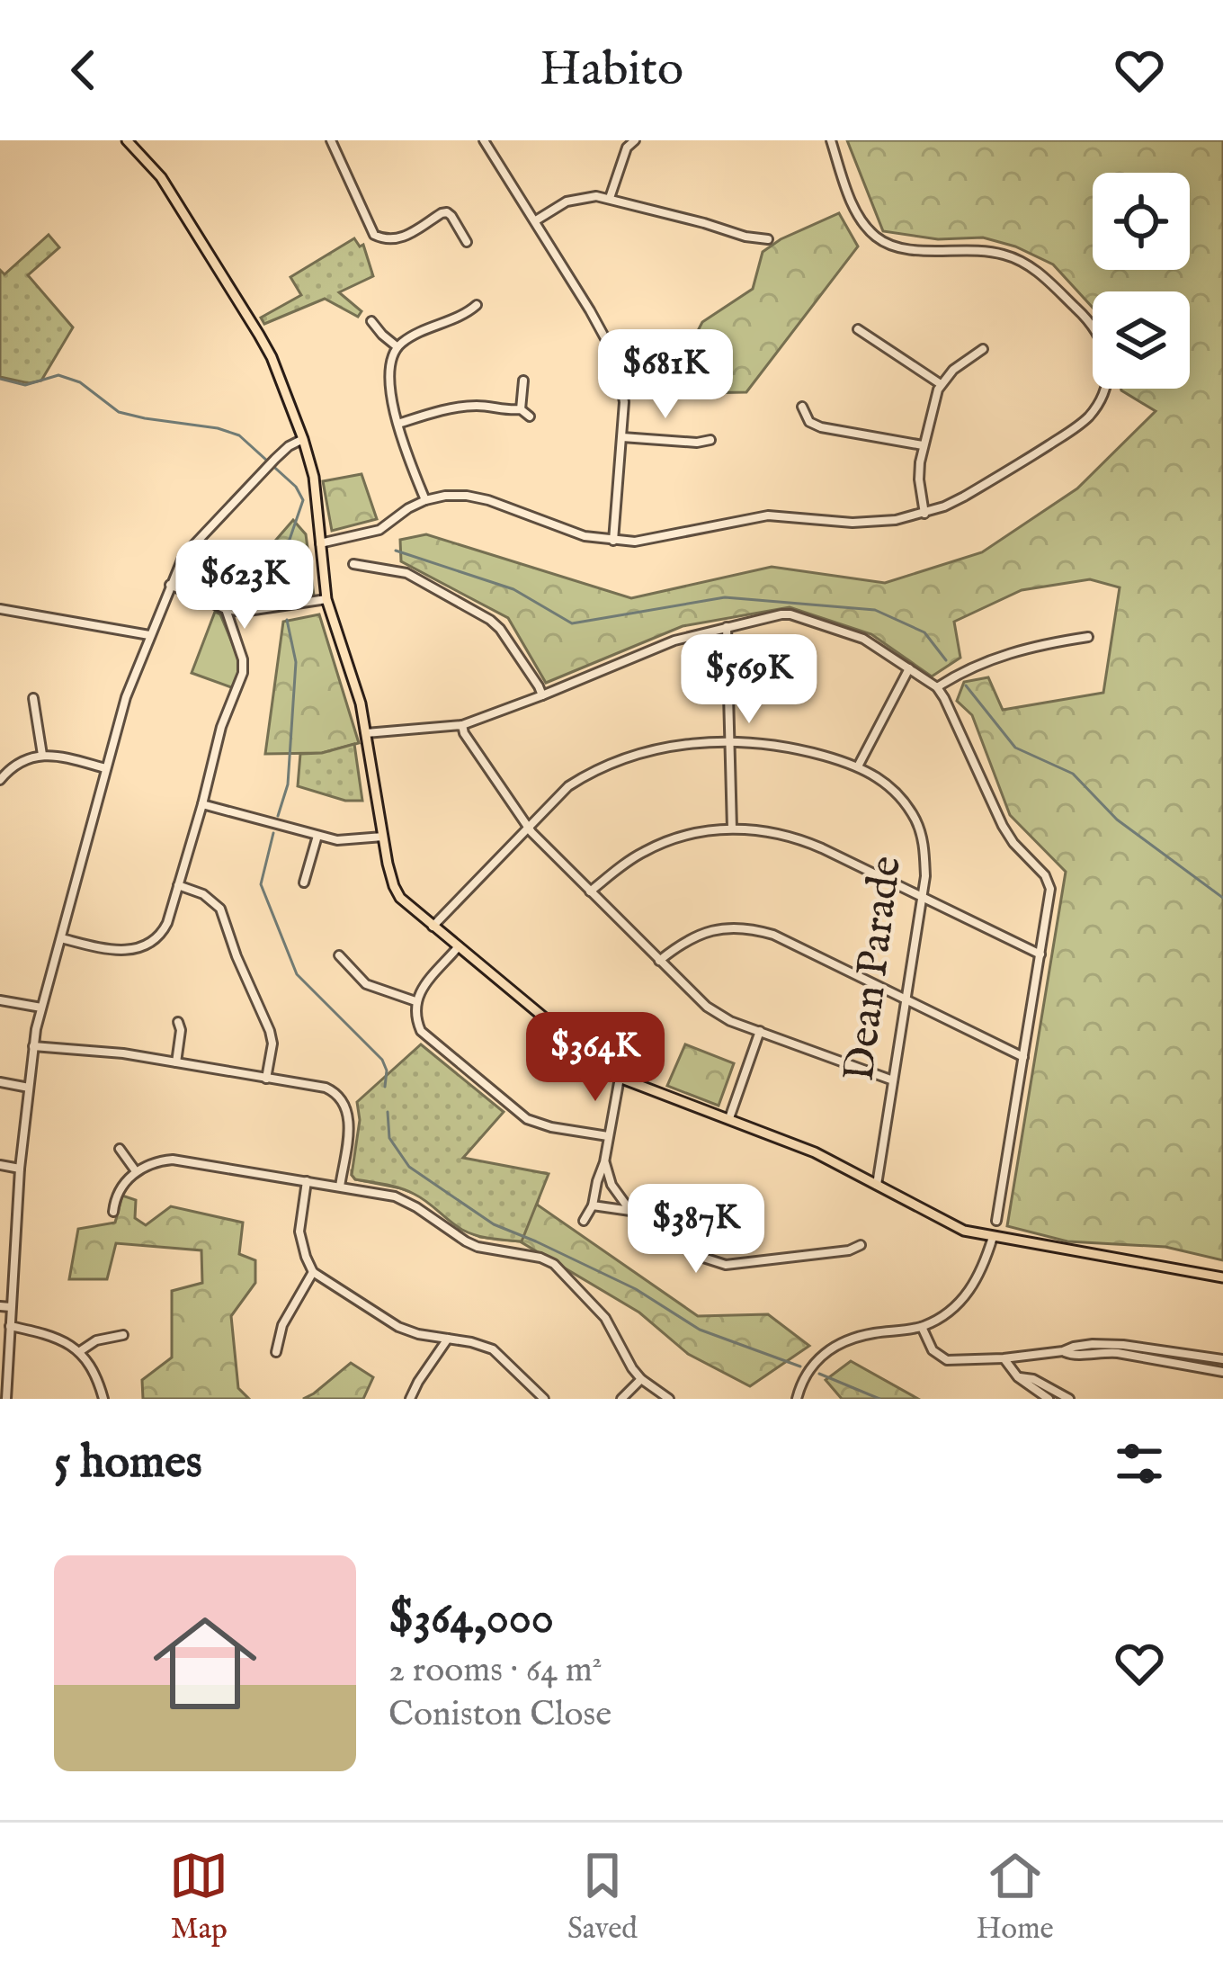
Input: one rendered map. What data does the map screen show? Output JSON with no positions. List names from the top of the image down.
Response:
{
  "streets": {
    "street": ["Dean Parade"]
  },
  "page": {
    "header": "Habito",
    "price": [
      "$681K",
      "$623K",
      "$569K",
      "$364K",
      "$387K"
    ],
    "heading": "5 homes",
    "list": [
      {
        "name": "$364,000",
        "note": "2 rooms · 64 m² · Coniston Close"
      }
    ],
    "tabs": ["Map", "Saved", "Home"]
  }
}
